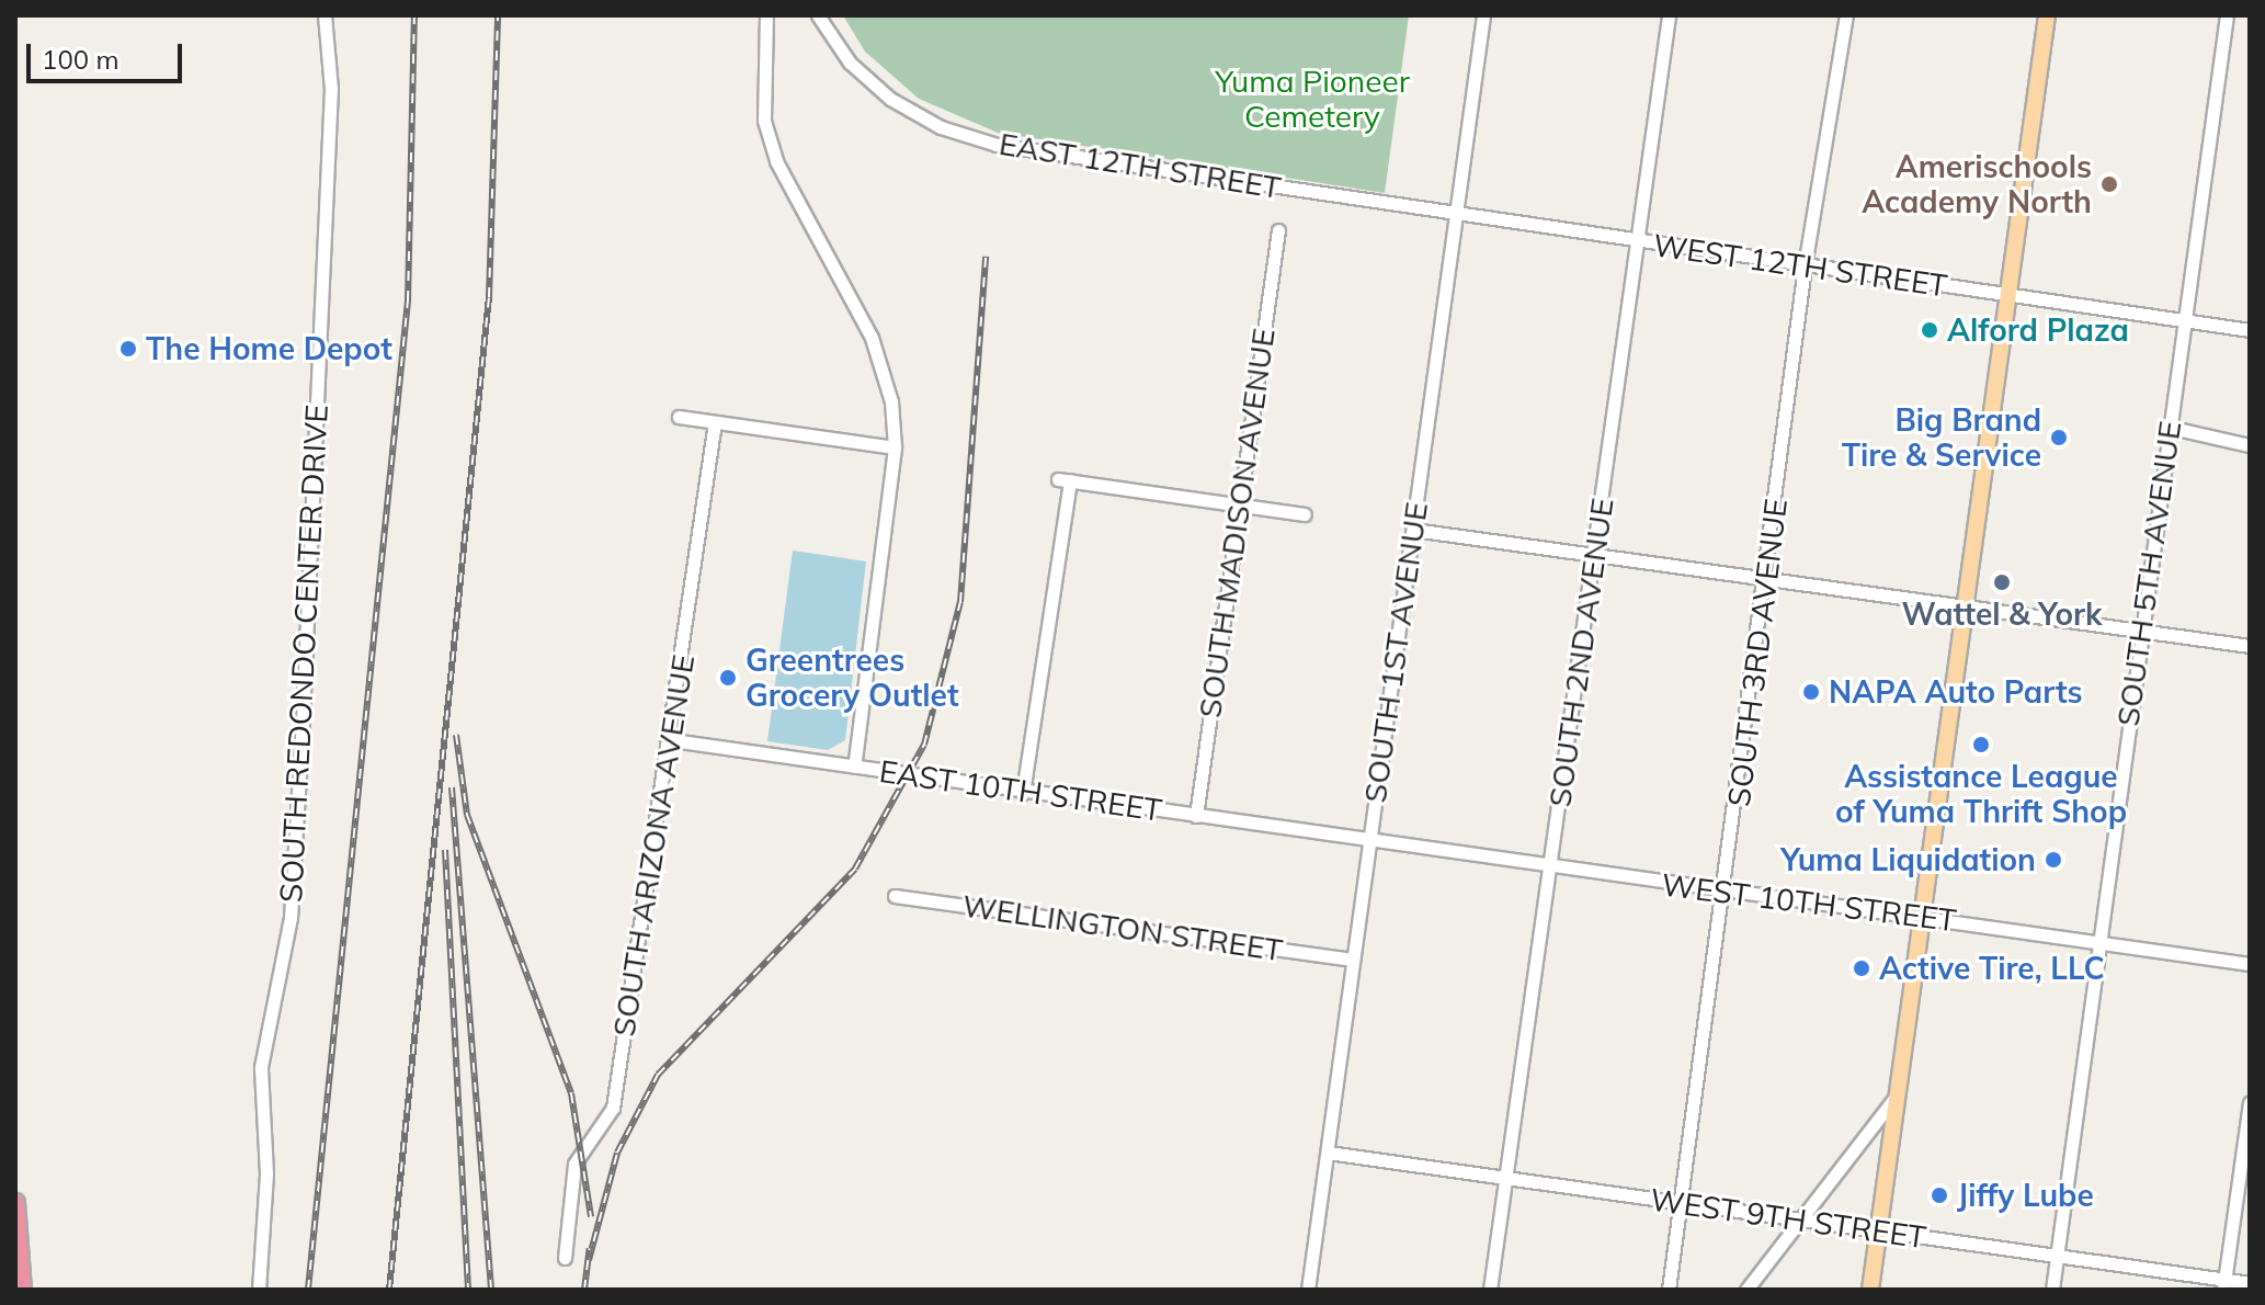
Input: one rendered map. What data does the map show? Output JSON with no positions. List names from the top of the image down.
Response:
{
  "streets": {
    "street": [
      "EAST 12TH STREET",
      "WEST 12TH STREET",
      "SOUTH MADISON AVENUE",
      "SOUTH 5TH AVENUE",
      "SOUTH 1ST AVENUE",
      "SOUTH 2ND AVENUE",
      "SOUTH 3RD AVENUE",
      "SOUTH REDONDO CENTER DRIVE",
      "EAST 10TH STREET",
      "SOUTH ARIZONA AVENUE",
      "WEST 10TH STREET",
      "WELLINGTON STREET",
      "WEST 9TH STREET"
    ]
  },
  "crossings": [
    ["EAST 12TH STREET", "WEST 12TH STREET"],
    ["EAST 12TH STREET", "SOUTH 1ST AVENUE"],
    ["WEST 12TH STREET", "SOUTH 5TH AVENUE"],
    ["WEST 12TH STREET", "SOUTH 1ST AVENUE"],
    ["WEST 12TH STREET", "SOUTH 2ND AVENUE"],
    ["WEST 12TH STREET", "SOUTH 3RD AVENUE"],
    ["SOUTH MADISON AVENUE", "EAST 10TH STREET"],
    ["SOUTH 5TH AVENUE", "WEST 10TH STREET"],
    ["SOUTH 5TH AVENUE", "WEST 9TH STREET"],
    ["SOUTH 1ST AVENUE", "EAST 10TH STREET"],
    ["SOUTH 1ST AVENUE", "WEST 10TH STREET"],
    ["SOUTH 1ST AVENUE", "WELLINGTON STREET"],
    ["SOUTH 1ST AVENUE", "WEST 9TH STREET"],
    ["SOUTH 2ND AVENUE", "WEST 10TH STREET"],
    ["SOUTH 2ND AVENUE", "WEST 9TH STREET"],
    ["SOUTH 3RD AVENUE", "WEST 10TH STREET"],
    ["SOUTH 3RD AVENUE", "WEST 9TH STREET"],
    ["EAST 10TH STREET", "SOUTH ARIZONA AVENUE"],
    ["EAST 10TH STREET", "WEST 10TH STREET"]
  ],
  "parks": ["Yuma Pioneer Cemetery"],
  "places": [
    "Amerischools Academy North",
    "Alford Plaza",
    "The Home Depot",
    "Big Brand Tire & Service",
    "Wattel & York",
    "Greentrees Grocery Outlet",
    "NAPA Auto Parts",
    "Assistance League of Yuma Thrift Shop",
    "Yuma Liquidation",
    "Active Tire, LLC",
    "Jiffy Lube"
  ],
  "scale_bar": "100 m"
}
